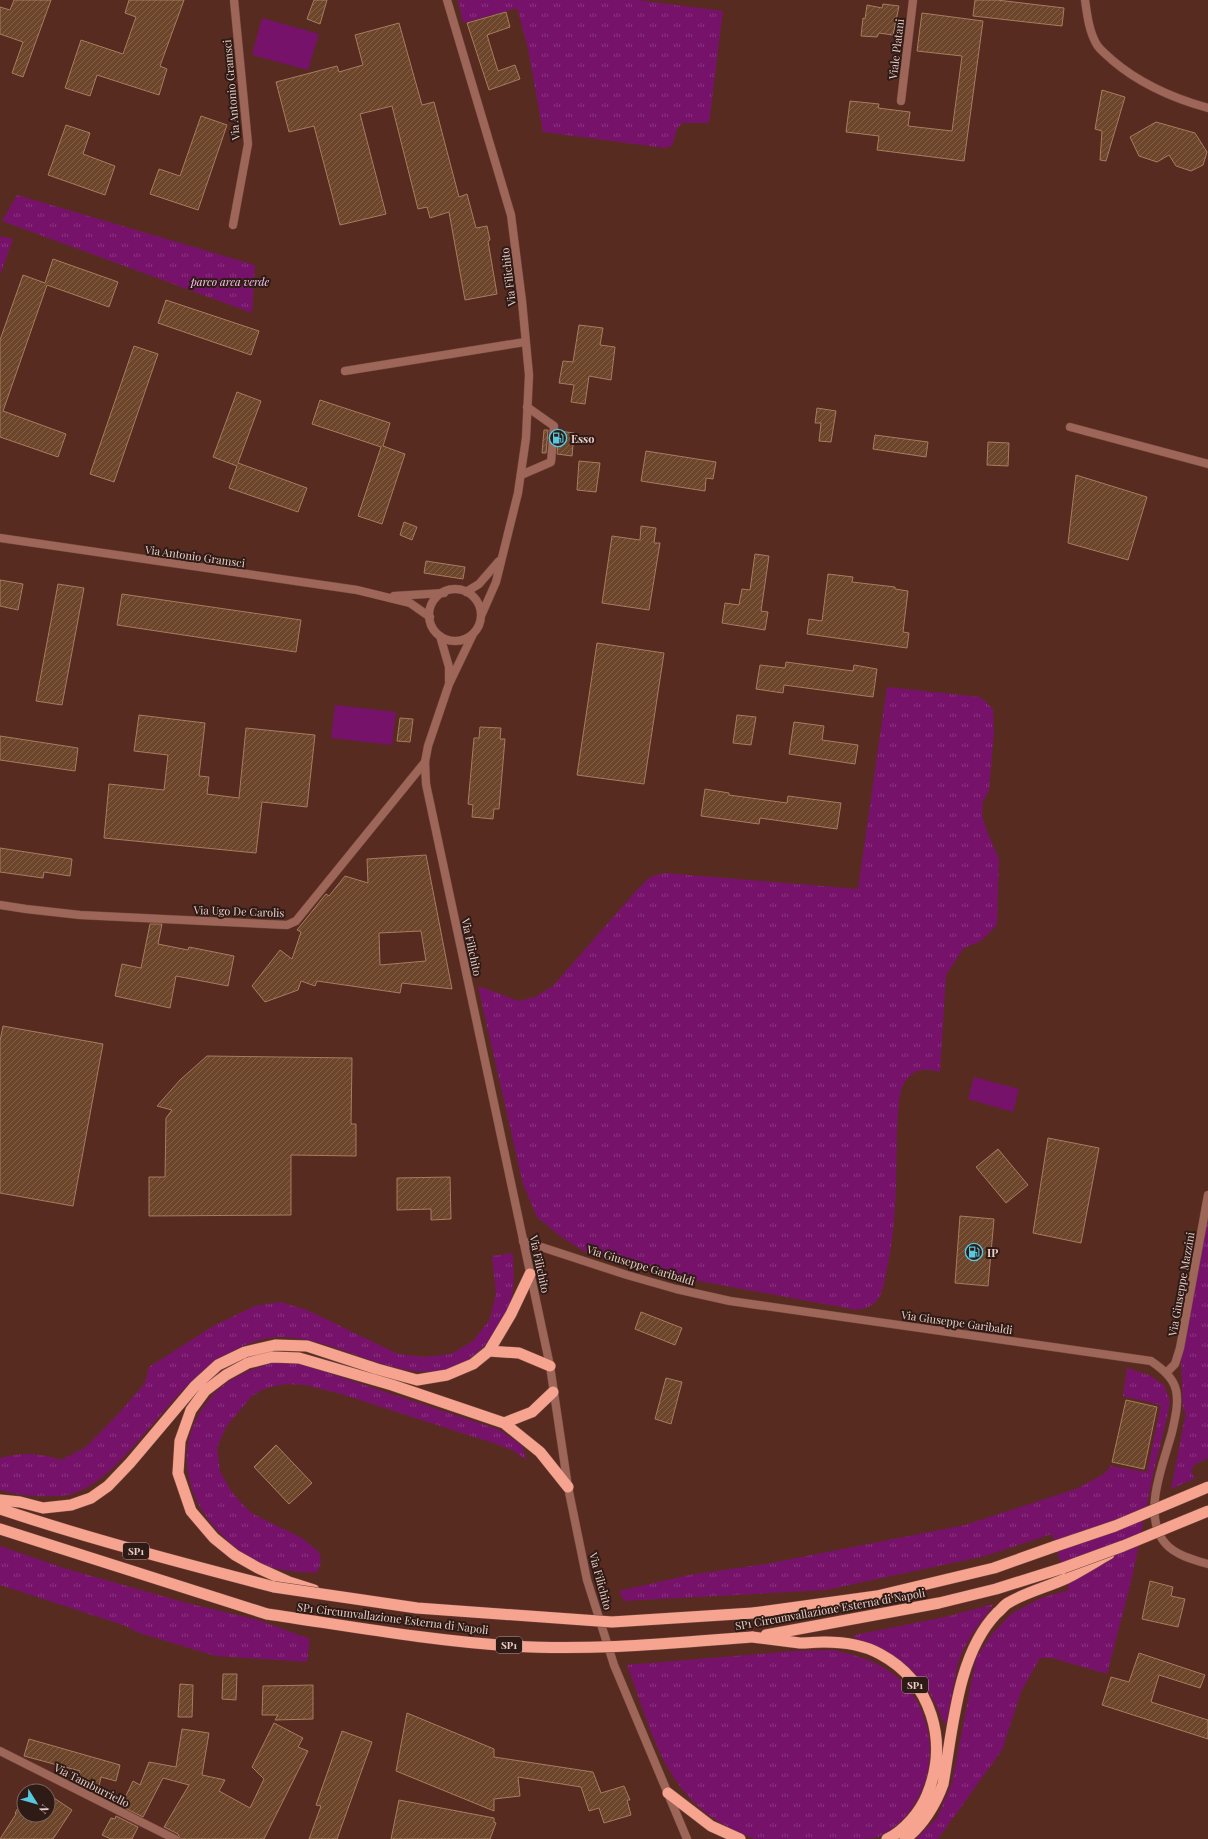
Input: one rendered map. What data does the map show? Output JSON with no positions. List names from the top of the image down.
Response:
{
  "streets": {
    "highway": ["SP1", "SP1 Circumvallazione Esterna di Napoli"],
    "street": [
      "Viale Platani",
      "Via Antonio Gramsci",
      "Via Filichito",
      "Via Ugo De Carolis",
      "Via Giuseppe Garibaldi",
      "Via Giuseppe Mazzini",
      "Via Tamburriello"
    ]
  },
  "crossings": [
    ["Via Antonio Gramsci", "Via Filichito"],
    ["Via Filichito", "Via Ugo De Carolis"],
    ["Via Filichito", "Via Giuseppe Garibaldi"],
    ["Via Giuseppe Garibaldi", "Via Giuseppe Mazzini"],
    ["SP1", "SP1 Circumvallazione Esterna di Napoli"]
  ],
  "parks": ["parco area verde"],
  "places": {
    "fuel station": ["Esso", "IP"]
  },
  "north": "bottom right"
}
